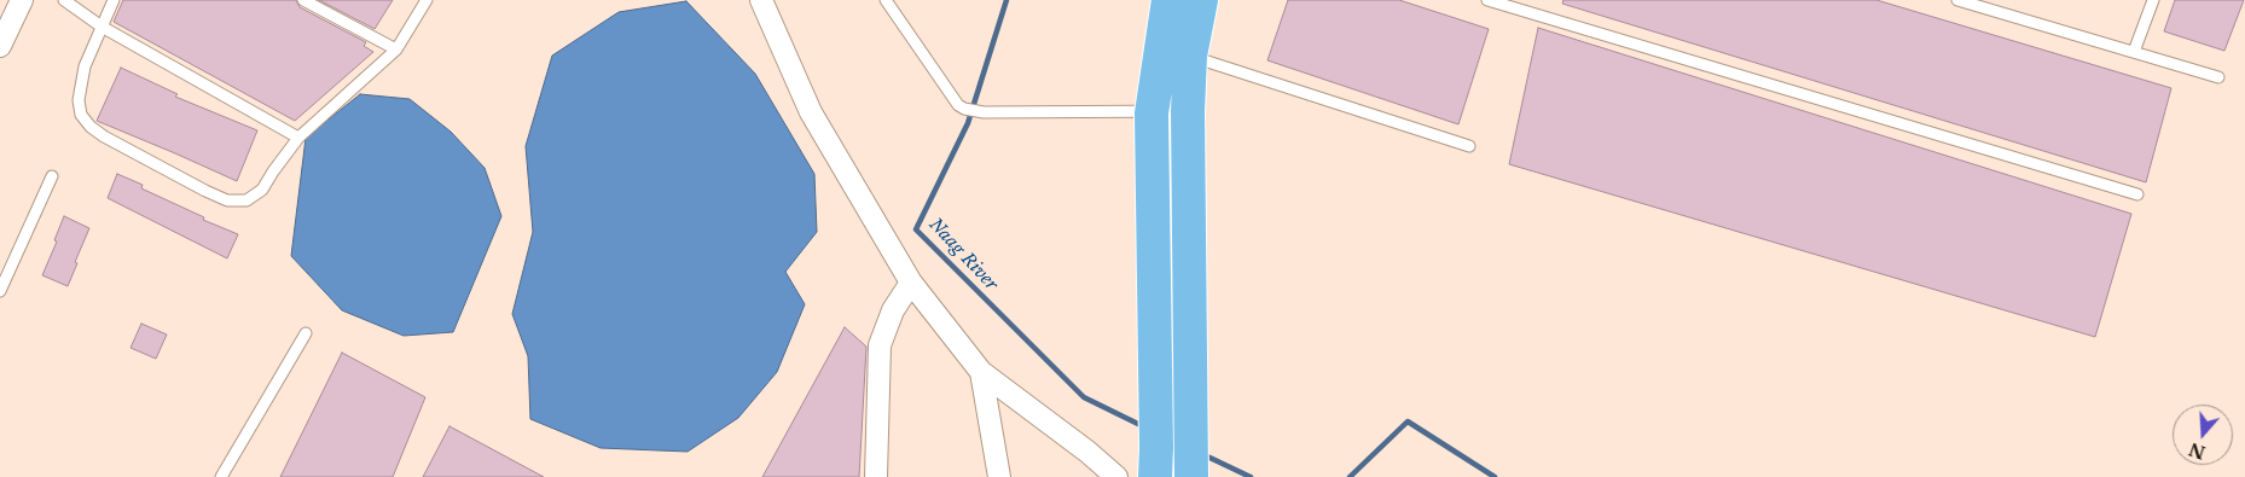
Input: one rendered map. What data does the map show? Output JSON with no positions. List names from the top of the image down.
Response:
{
  "water": ["Naag River"],
  "north": "bottom"
}
